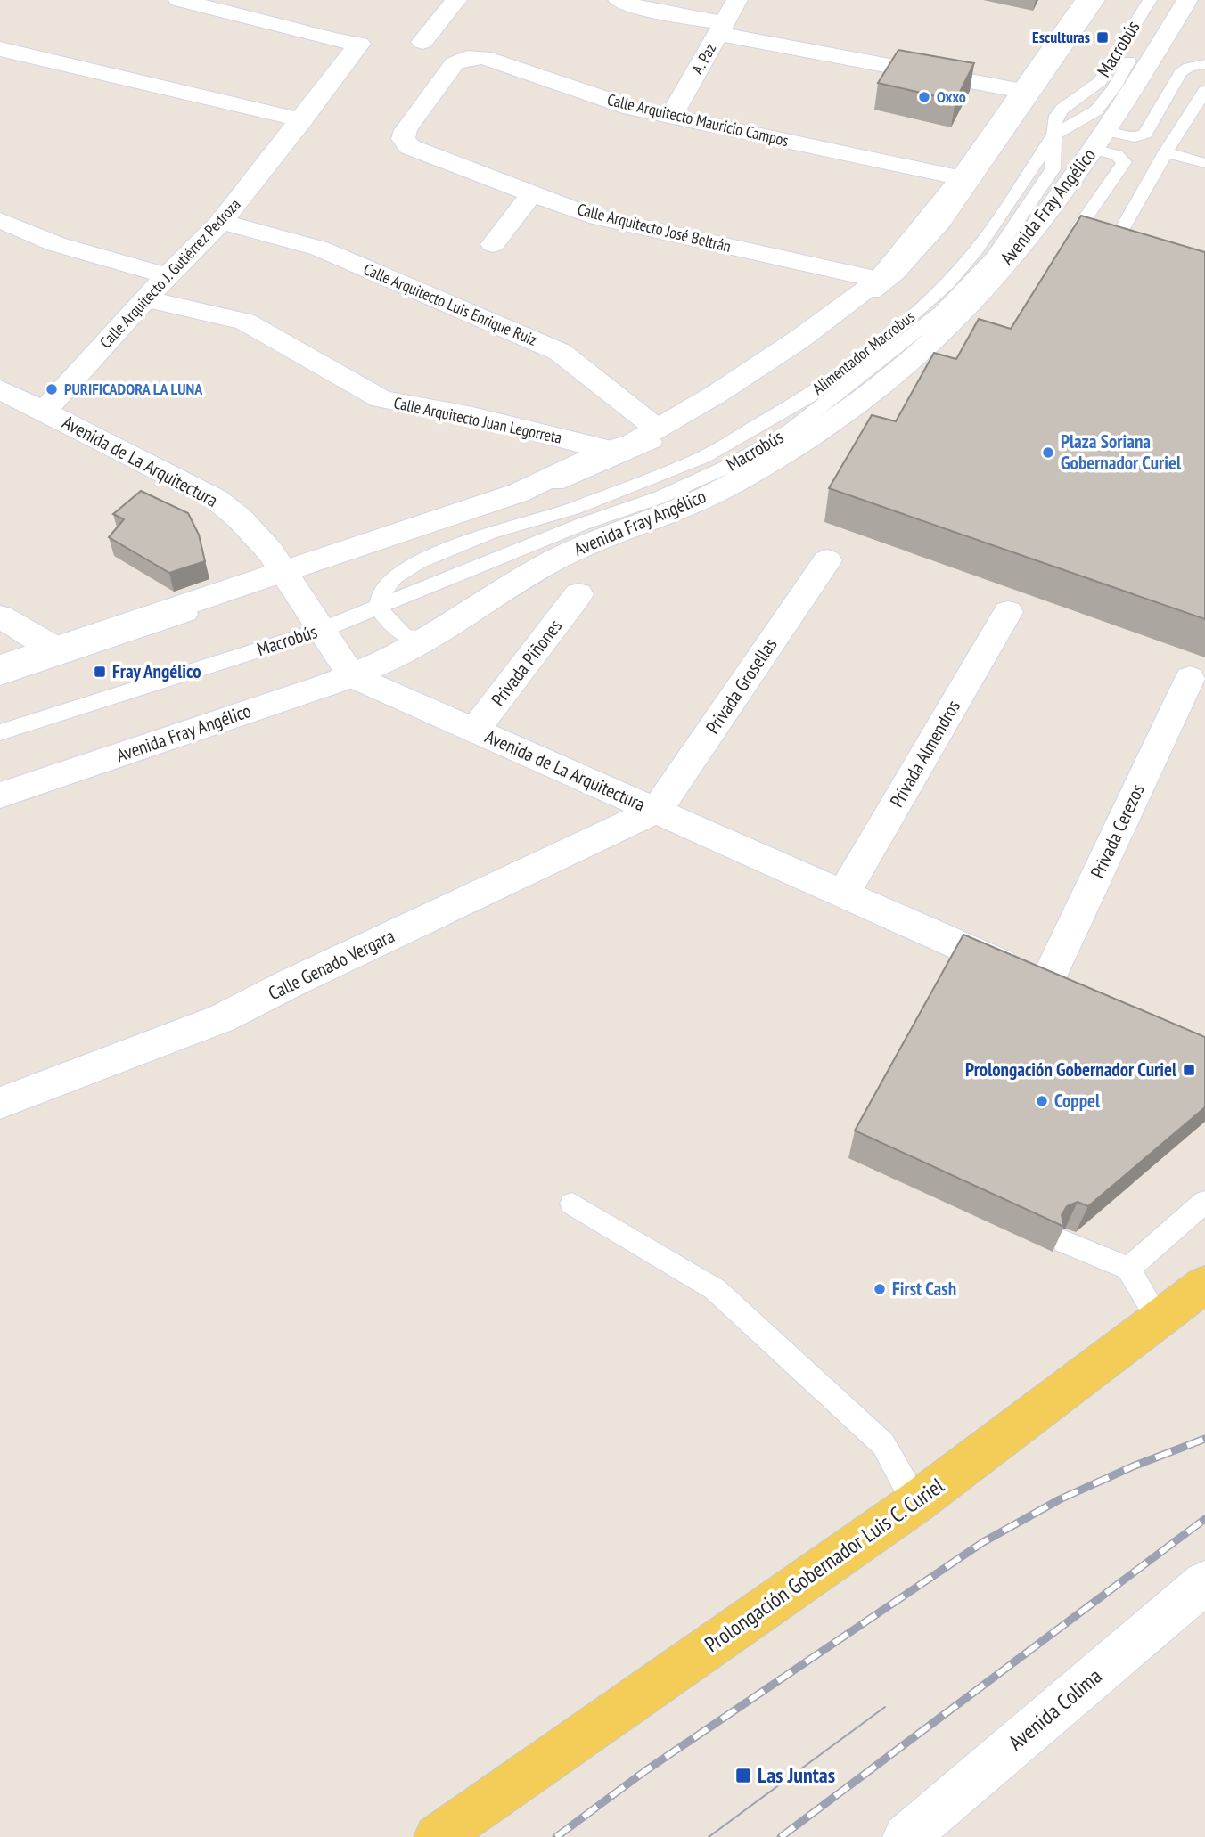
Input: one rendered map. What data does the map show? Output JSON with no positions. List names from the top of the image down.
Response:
{
  "streets": {
    "main road": ["Prolongación Gobernador Luis C. Curiel"],
    "street": [
      "A. Paz",
      "Calle Arquitecto Mauricio Campos",
      "Avenida Fray Angélico",
      "Calle Arquitecto José Beltrán",
      "Calle Arquitecto J. Gutiérrez Pedroza",
      "Calle Arquitecto Luis Enrique Ruiz",
      "Calle Arquitecto Juan Legorreta",
      "Avenida de La Arquitectura",
      "Privada Piñones",
      "Privada Grosellas",
      "Privada Almendros",
      "Privada Cerezos",
      "Calle Genado Vergara",
      "Avenida Colima"
    ],
    "lane": ["Macrobús", "Alimentador Macrobus"]
  },
  "crossings": [
    ["Macrobús", "Alimentador Macrobus"],
    ["Macrobús", "Avenida de La Arquitectura"],
    ["A. Paz", "Calle Arquitecto Mauricio Campos"],
    ["Calle Arquitecto Mauricio Campos", "Calle Arquitecto José Beltrán"],
    ["Avenida Fray Angélico", "Avenida de La Arquitectura"],
    ["Calle Arquitecto J. Gutiérrez Pedroza", "Calle Arquitecto Luis Enrique Ruiz"],
    ["Calle Arquitecto J. Gutiérrez Pedroza", "Calle Arquitecto Juan Legorreta"],
    ["Calle Arquitecto J. Gutiérrez Pedroza", "Avenida de La Arquitectura"],
    ["Avenida de La Arquitectura", "Privada Piñones"],
    ["Avenida de La Arquitectura", "Privada Grosellas"],
    ["Avenida de La Arquitectura", "Privada Almendros"],
    ["Avenida de La Arquitectura", "Privada Cerezos"],
    ["Avenida de La Arquitectura", "Calle Genado Vergara"],
    ["Privada Grosellas", "Calle Genado Vergara"]
  ],
  "places": {
    "transit": [
      "Esculturas",
      "Fray Angélico",
      "Prolongación Gobernador Curiel",
      "Las Juntas"
    ],
    "other": [
      "Oxxo",
      "PURIFICADORA LA LUNA",
      "Plaza Soriana Gobernador Curiel",
      "Coppel",
      "First Cash"
    ]
  }
}
